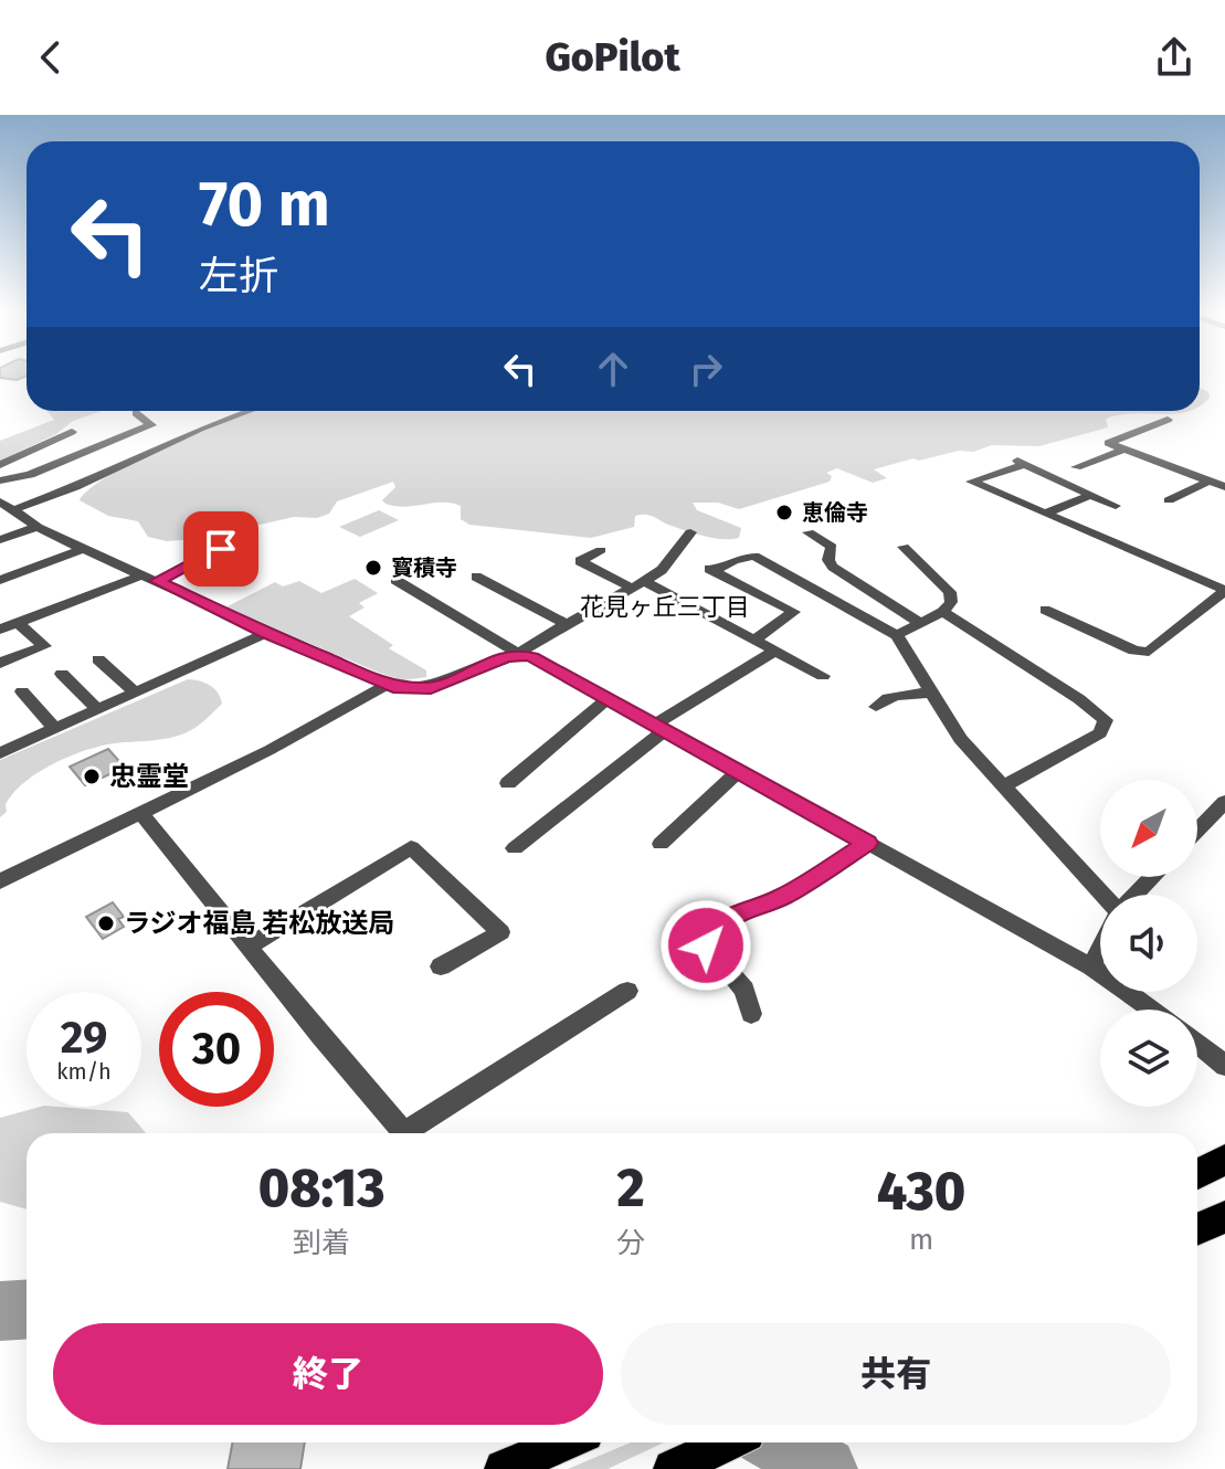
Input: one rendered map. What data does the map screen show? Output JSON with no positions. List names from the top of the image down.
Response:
{
  "districts": ["花見ヶ丘三丁目"],
  "places": [
    "恵倫寺",
    "寳積寺",
    "忠霊堂",
    "ラジオ福島 若松放送局"
  ],
  "north": "bottom left",
  "page": {
    "header": "GoPilot",
    "turn": ["70 m", "左折"],
    "speed": "29 km/h",
    "limit": "30",
    "eta": [
      "08:13",
      "到着",
      "2",
      "分",
      "430",
      "m"
    ],
    "buttons": ["終了", "共有"]
  }
}
